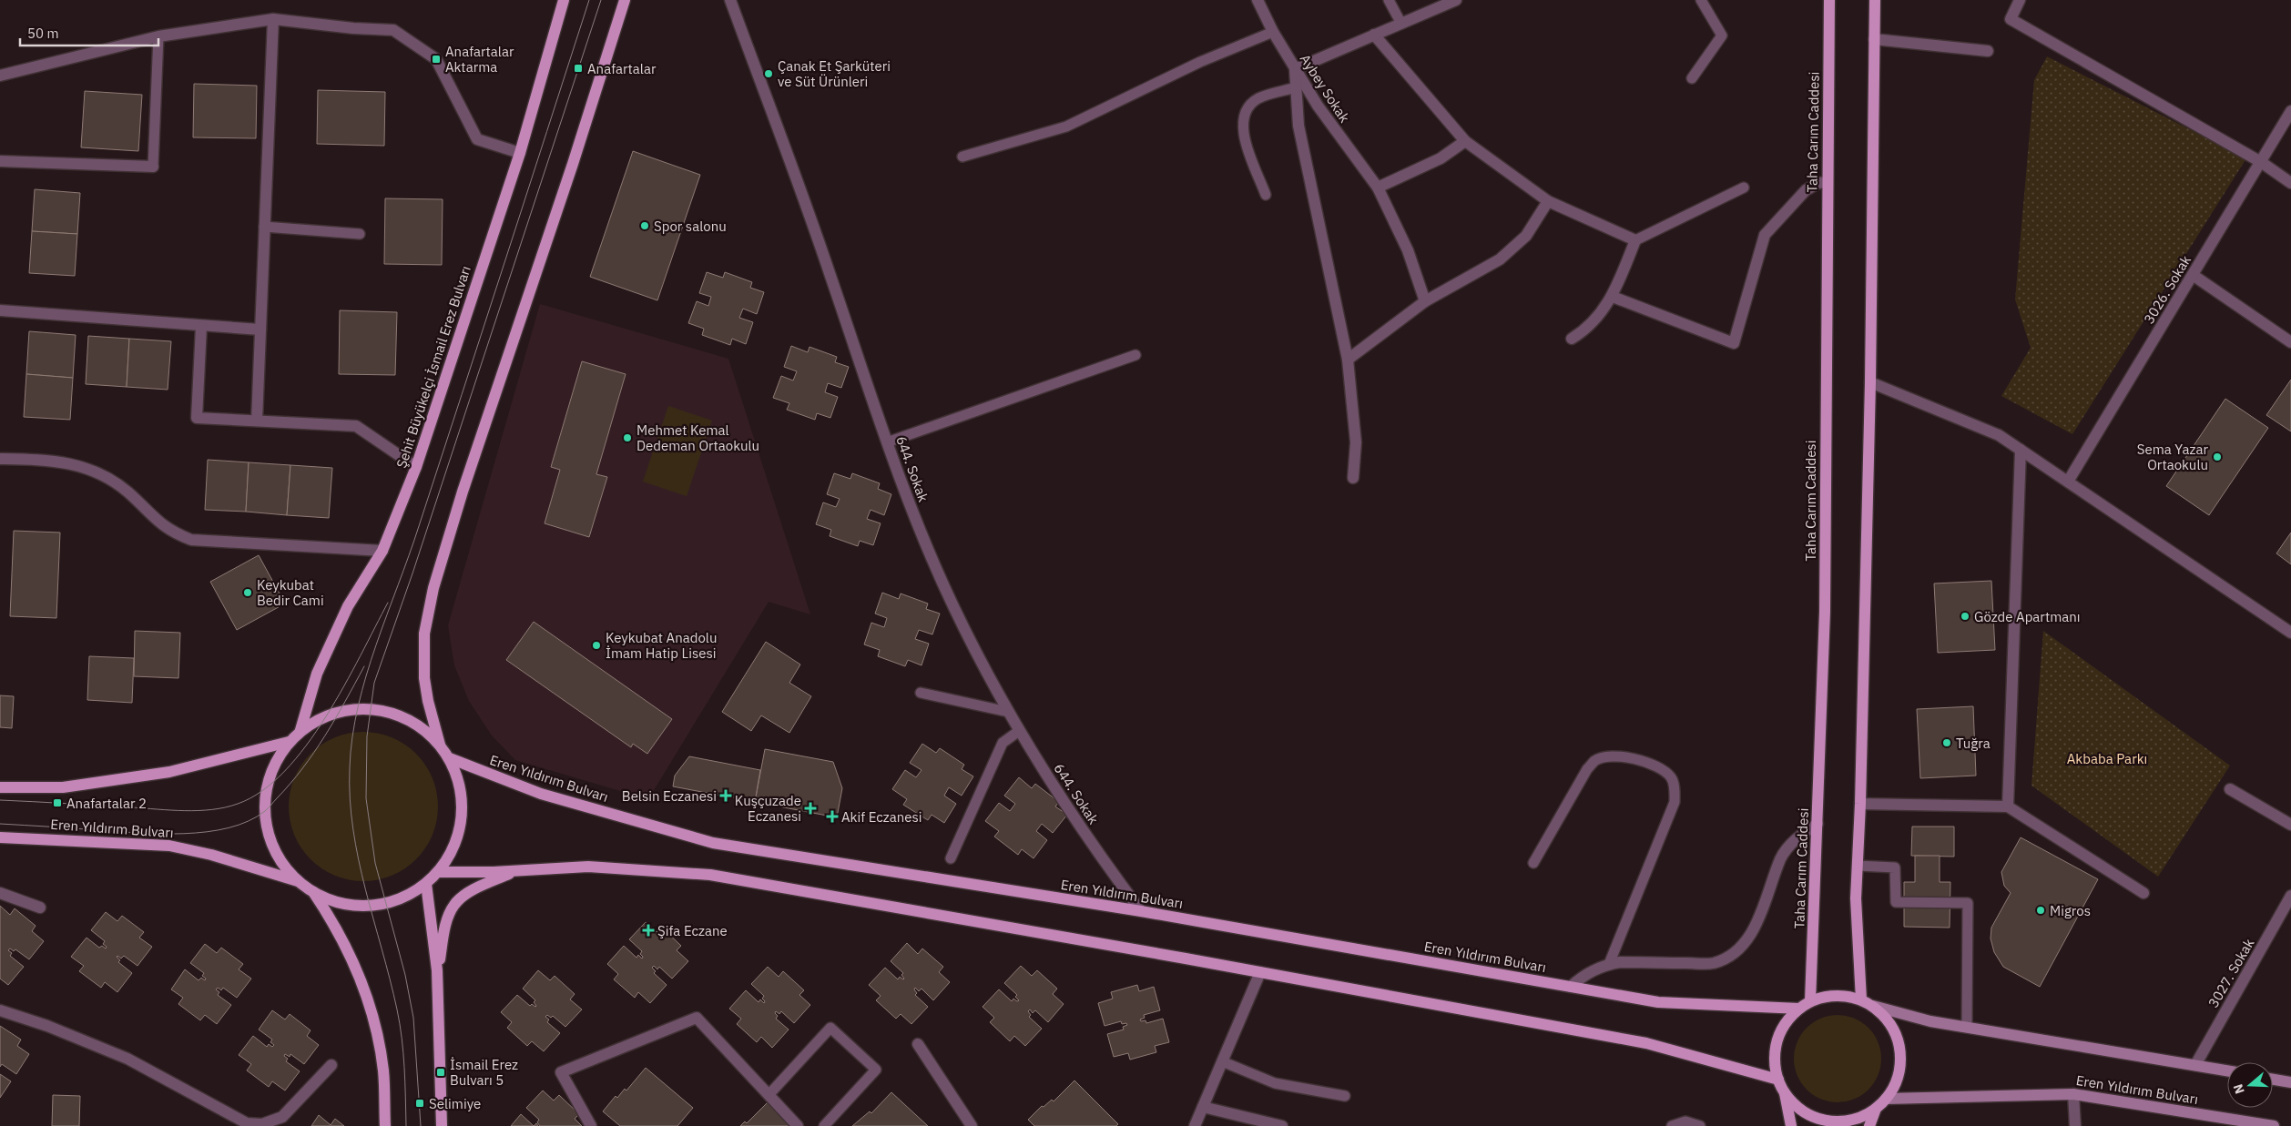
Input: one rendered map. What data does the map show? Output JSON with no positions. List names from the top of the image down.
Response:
{
  "streets": {
    "main road": ["Taha Carım Caddesi", "Şehit Büyükelçi İsmail Erez Bulvarı", "Eren Yıldırım Bulvarı"],
    "street": [
      "Aybey Sokak",
      "3026. Sokak",
      "644. Sokak",
      "3027. Sokak"
    ]
  },
  "crossings": [
    ["Taha Carım Caddesi", "Eren Yıldırım Bulvarı"],
    ["644. Sokak", "Eren Yıldırım Bulvarı"]
  ],
  "parks": ["Akbaba Parkı"],
  "places": {
    "transit": [
      "Anafartalar Aktarma",
      "Anafartalar",
      "Anafartalar 2",
      "İsmail Erez Bulvarı 5",
      "Selimiye"
    ],
    "other": [
      "Çanak Et Şarküteri ve Süt Ürünleri",
      "Spor salonu",
      "Mehmet Kemal Dedeman Ortaokulu",
      "Sema Yazar Ortaokulu",
      "Keykubat Bedir Cami",
      "Gözde Apartmanı",
      "Keykubat Anadolu İmam Hatip Lisesi",
      "Tuğra",
      "Migros"
    ],
    "health": [
      "Belsin Eczanesi",
      "Kuşçuzade Eczanesi",
      "Akif Eczanesi",
      "Şifa Eczane"
    ]
  },
  "scale_bar": "50 m",
  "north": "left"
}
